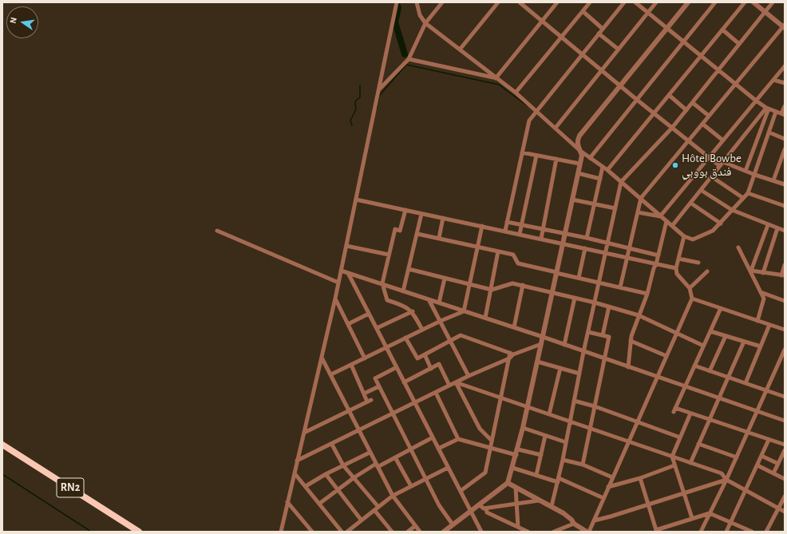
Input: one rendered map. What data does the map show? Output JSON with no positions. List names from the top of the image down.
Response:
{
  "streets": {
    "highway": ["RN2"]
  },
  "places": ["Hôtel Bowbe فندق بووبي"],
  "north": "left"
}
